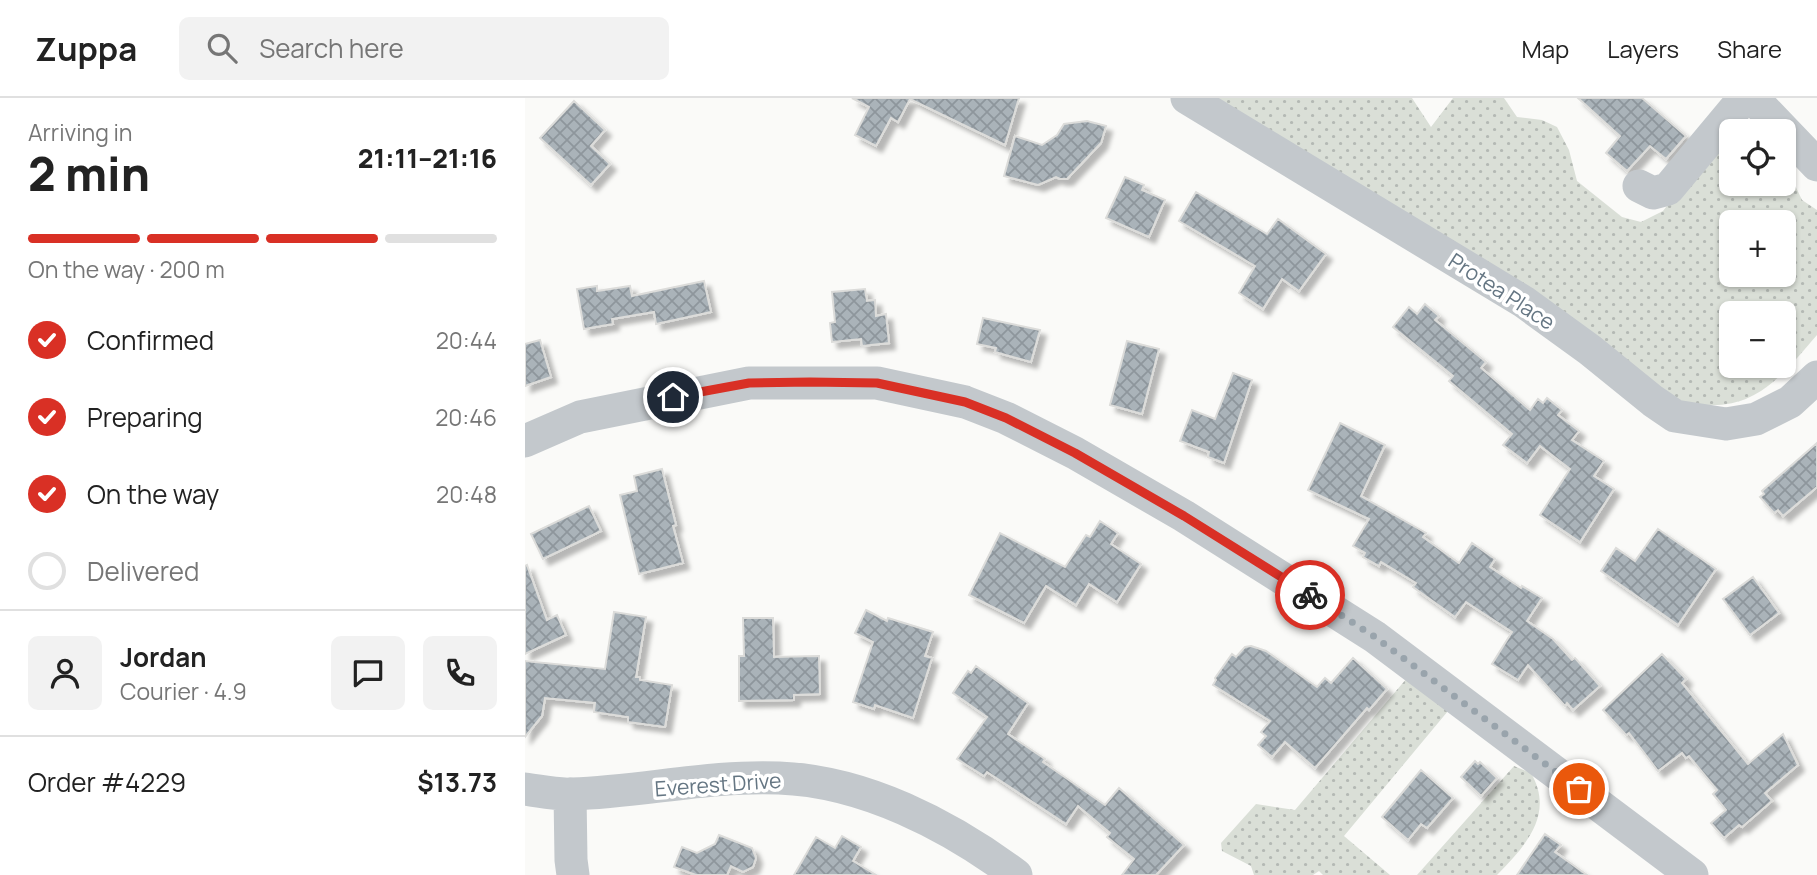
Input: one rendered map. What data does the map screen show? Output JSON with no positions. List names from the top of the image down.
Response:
{
  "streets": {
    "street": ["Protea Place", "Everest Drive"]
  },
  "page": {
    "header": "Zuppa",
    "search": "Search here",
    "nav": ["Map", "Layers", "Share"],
    "heading": ["2 min", "Arriving in", "21:11–21:16"],
    "panel": [
      "Jordan",
      "Courier · 4.9",
      "Order #4229",
      "$13.73"
    ],
    "map_buttons": ["+", "−"],
    "bar": "On the way · 200 m",
    "list": [
      ["Confirmed", "20:44"],
      ["Preparing", "20:46"],
      ["On the way", "20:48"],
      "Delivered"
    ]
  }
}
